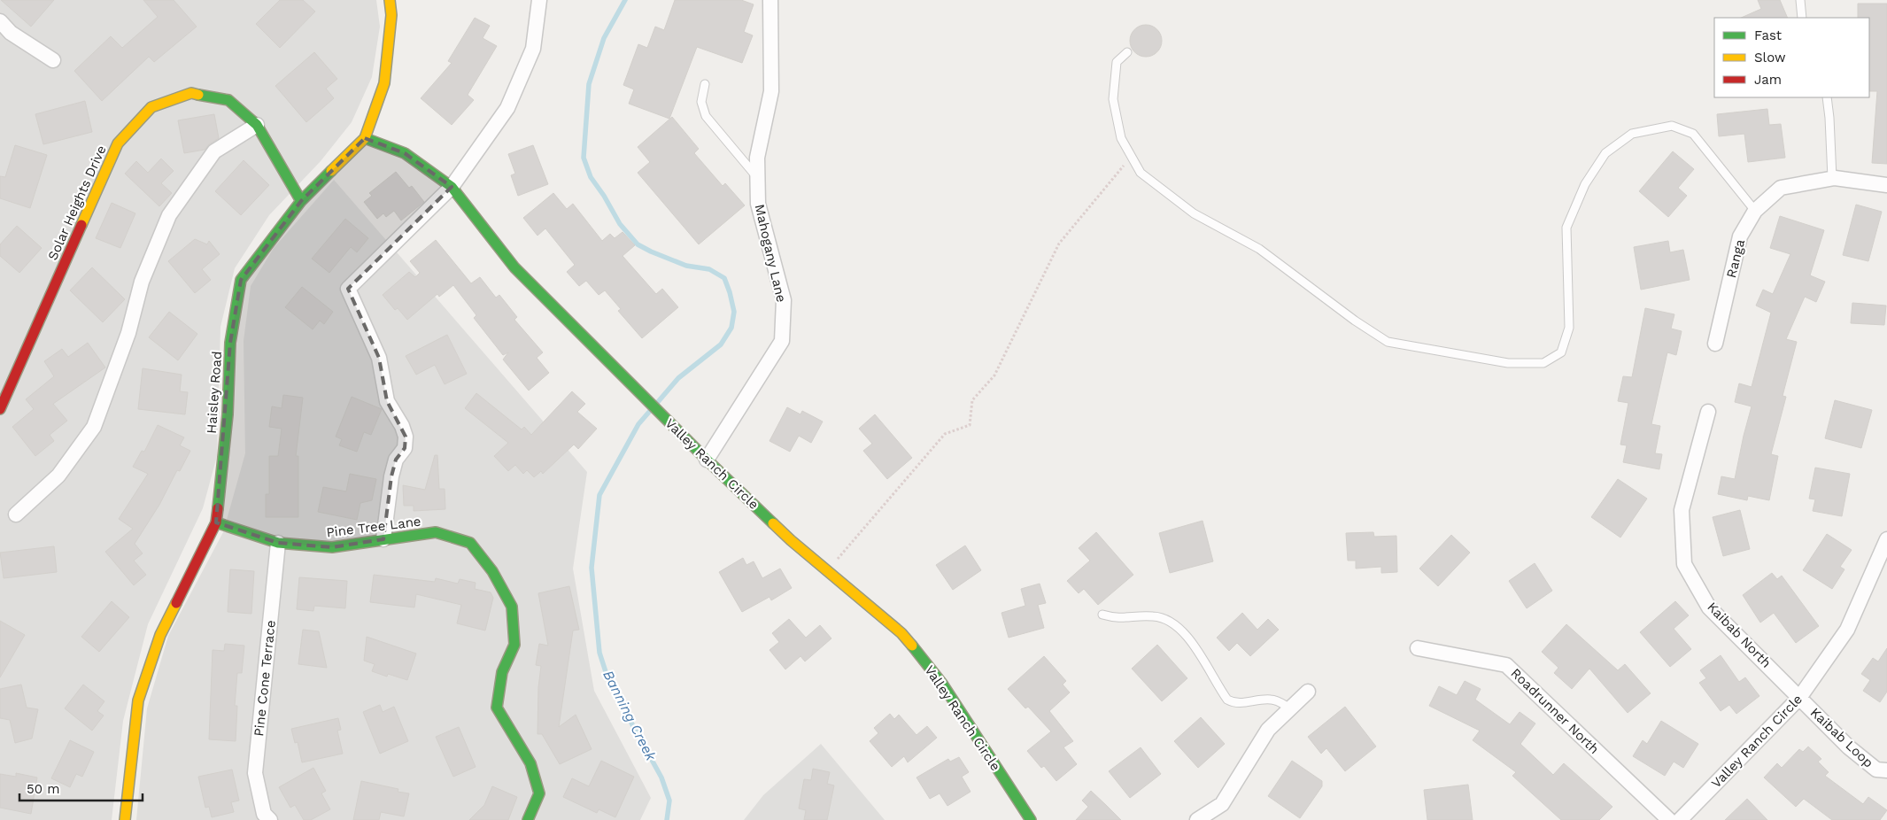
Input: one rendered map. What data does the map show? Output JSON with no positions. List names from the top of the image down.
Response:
{
  "streets": {
    "street": [
      "Solar Heights Drive",
      "Mahogany Lane",
      "Ranga",
      "Haisley Road",
      "Valley Ranch Circle",
      "Pine Tree Lane",
      "Kaibab North",
      "Pine Cone Terrace",
      "Roadrunner North",
      "Kaibab Loop"
    ]
  },
  "crossings": [
    ["Solar Heights Drive", "Haisley Road"],
    ["Mahogany Lane", "Valley Ranch Circle"],
    ["Haisley Road", "Valley Ranch Circle"],
    ["Haisley Road", "Pine Tree Lane"],
    ["Valley Ranch Circle", "Kaibab North"],
    ["Valley Ranch Circle", "Kaibab Loop"],
    ["Pine Tree Lane", "Pine Cone Terrace"],
    ["Kaibab North", "Kaibab Loop"]
  ],
  "water": ["Banning Creek"],
  "legend": ["Fast", "Slow", "Jam"],
  "scale_bar": "50 m"
}
